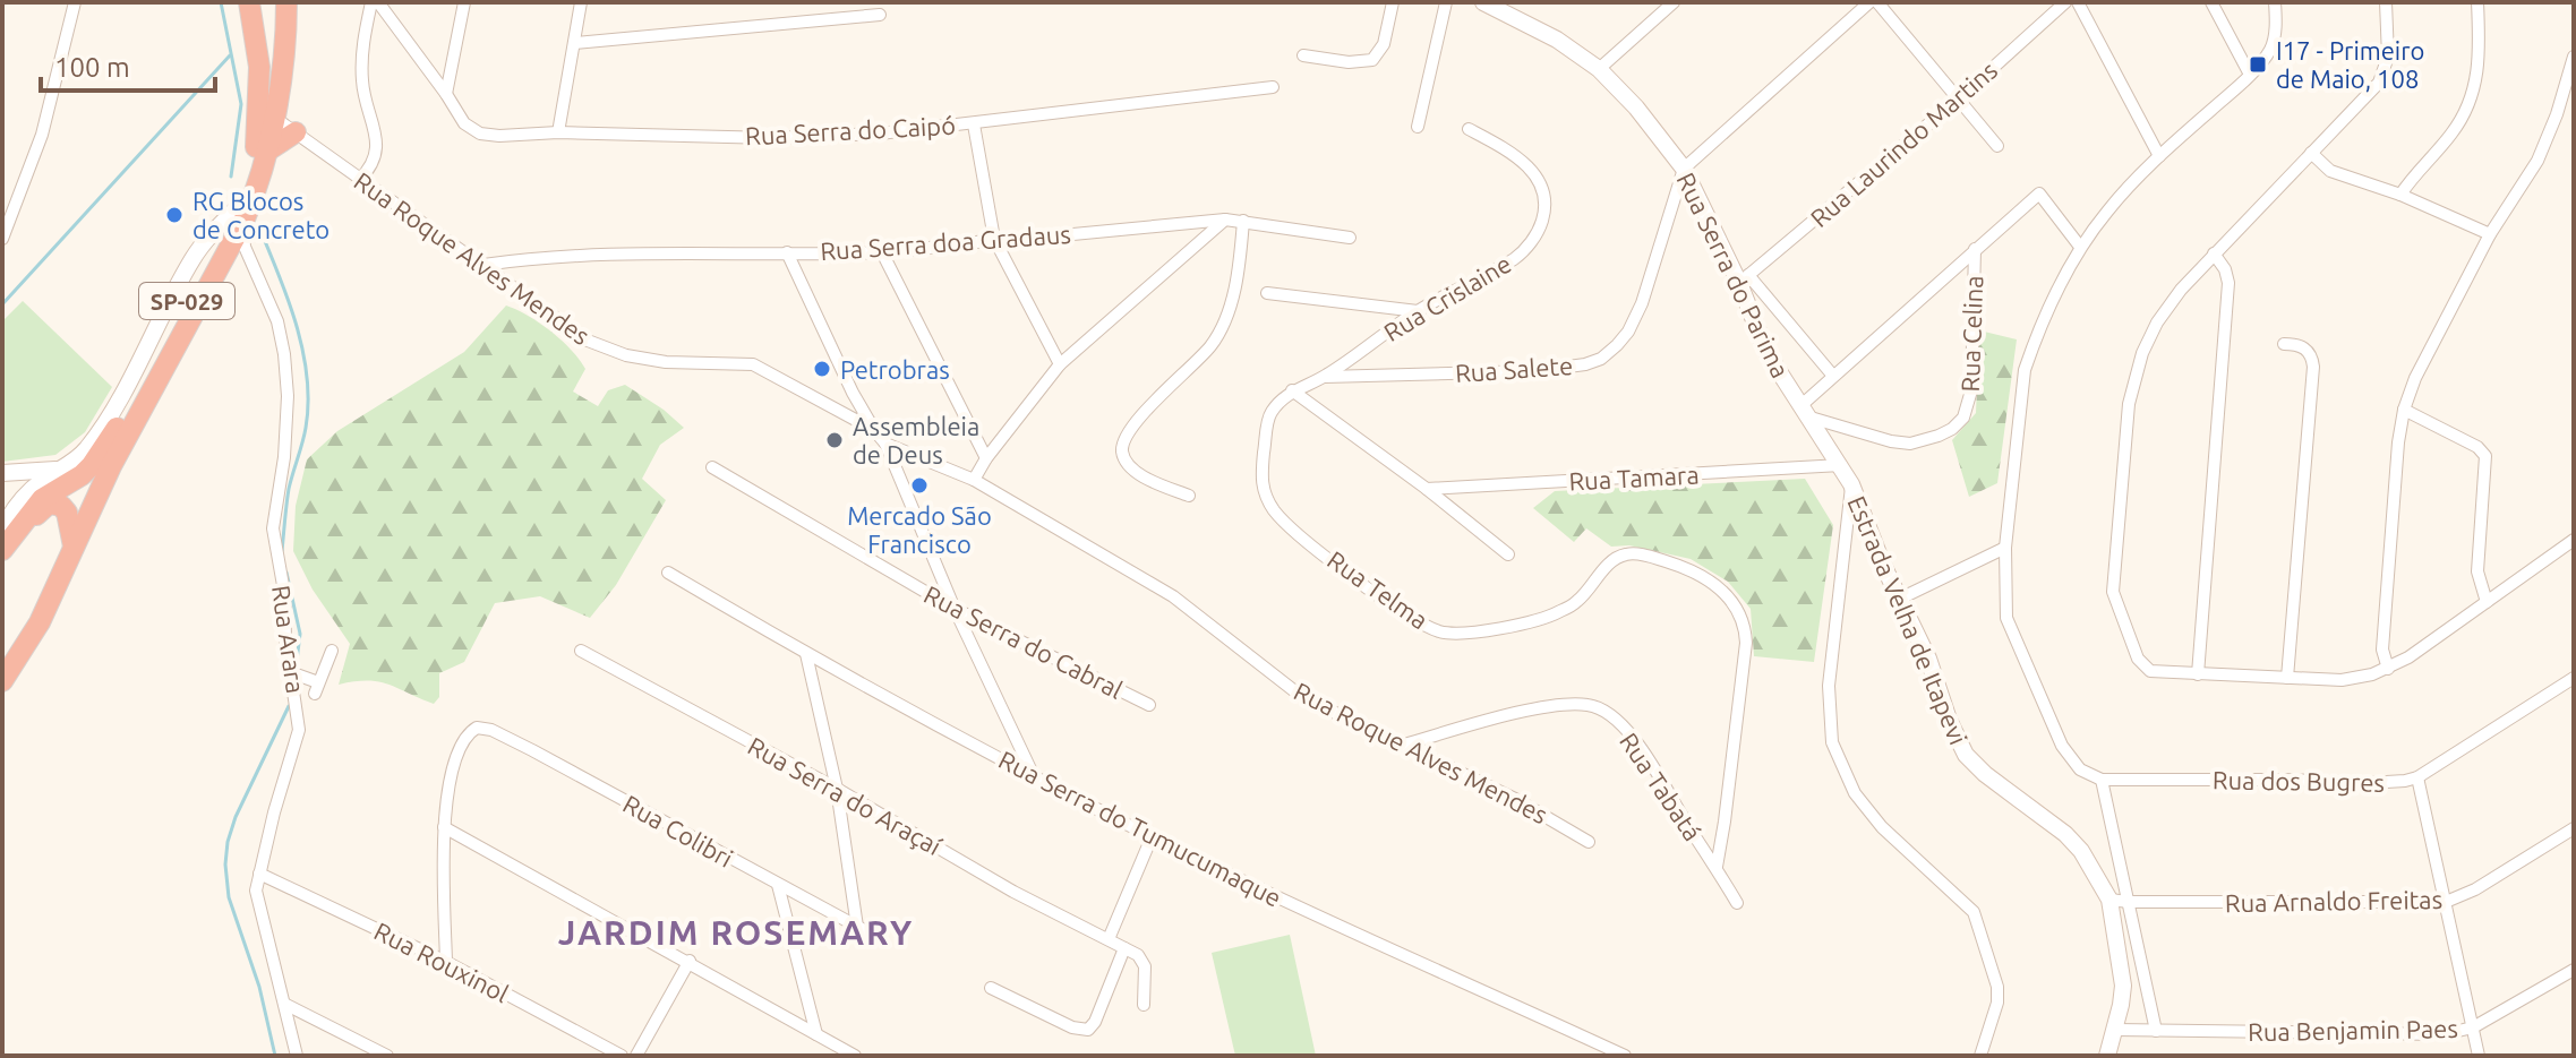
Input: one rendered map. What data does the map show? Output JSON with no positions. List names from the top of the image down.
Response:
{
  "streets": {
    "highway": ["SP-029"],
    "street": [
      "Rua Serra do Caipó",
      "Rua Laurindo Martins",
      "Rua Serra doa Gradaus",
      "Rua Roque Alves Mendes",
      "Rua Serra do Parima",
      "Rua Crislaine",
      "Rua Celina",
      "Rua Salete",
      "Rua Tamara",
      "Rua Telma",
      "Estrada Velha de Itapevi",
      "Rua Arara",
      "Rua Serra do Cabral",
      "Rua dos Bugres",
      "Rua Tabatá",
      "Rua Serra do Araçaí",
      "Rua Serra do Tumucumaque",
      "Rua Colibri",
      "Rua Arnaldo Freitas",
      "Rua Rouxinol",
      "Rua Benjamin Paes"
    ]
  },
  "crossings": [
    ["Rua Laurindo Martins", "Rua Serra do Parima"],
    ["Rua Serra doa Gradaus", "Rua Roque Alves Mendes"],
    ["Rua Roque Alves Mendes", "SP-029"],
    ["Rua Roque Alves Mendes", "Rua Tabatá"],
    ["Rua Serra do Parima", "Rua Celina"],
    ["Rua Serra do Parima", "Rua Salete"],
    ["Rua Serra do Parima", "Rua Tamara"],
    ["Rua Serra do Parima", "Estrada Velha de Itapevi"],
    ["Rua Crislaine", "Rua Salete"],
    ["SP-029", "Rua Arara"],
    ["Rua Tamara", "Estrada Velha de Itapevi"],
    ["Rua Telma", "Rua Tabatá"],
    ["Estrada Velha de Itapevi", "Rua Arnaldo Freitas"],
    ["Rua Arara", "Rua Rouxinol"],
    ["Rua Serra do Araçaí", "Rua Colibri"]
  ],
  "districts": ["JARDIM ROSEMARY"],
  "places": {
    "transit": ["I17 - Primeiro de Maio, 108"],
    "other": [
      "RG Blocos de Concreto",
      "Petrobras",
      "Assembleia de Deus",
      "Mercado São Francisco"
    ]
  },
  "scale_bar": "100 m"
}
